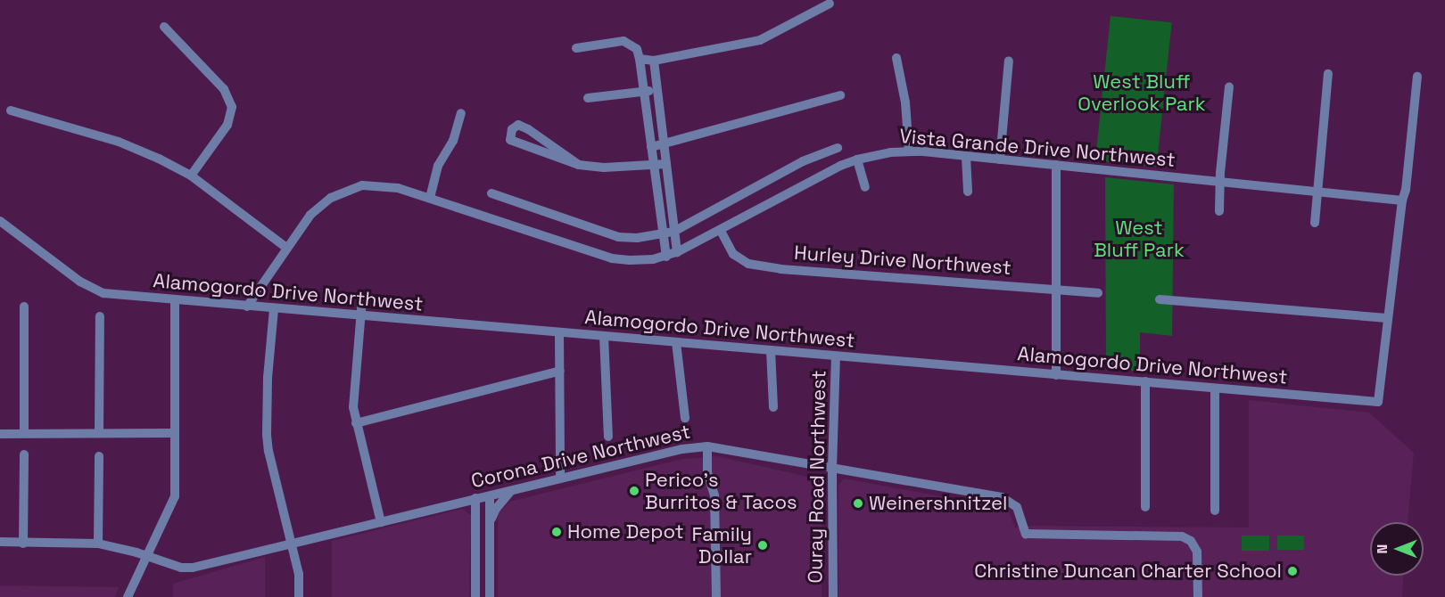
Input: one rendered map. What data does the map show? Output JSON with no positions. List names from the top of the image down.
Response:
{
  "streets": {
    "street": [
      "Vista Grande Drive Northwest",
      "Hurley Drive Northwest",
      "Alamogordo Drive Northwest",
      "Corona Drive Northwest",
      "Ouray Road Northwest"
    ]
  },
  "crossings": [
    ["Vista Grande Drive Northwest", "Hurley Drive Northwest"],
    ["Vista Grande Drive Northwest", "Alamogordo Drive Northwest"],
    ["Alamogordo Drive Northwest", "Ouray Road Northwest"],
    ["Corona Drive Northwest", "Ouray Road Northwest"]
  ],
  "parks": ["West Bluff Overlook Park", "West Bluff Park"],
  "places": [
    "Perico's Burritos & Tacos",
    "Weinershnitzel",
    "Home Depot",
    "Family Dollar",
    "Christine Duncan Charter School"
  ],
  "north": "left"
}
